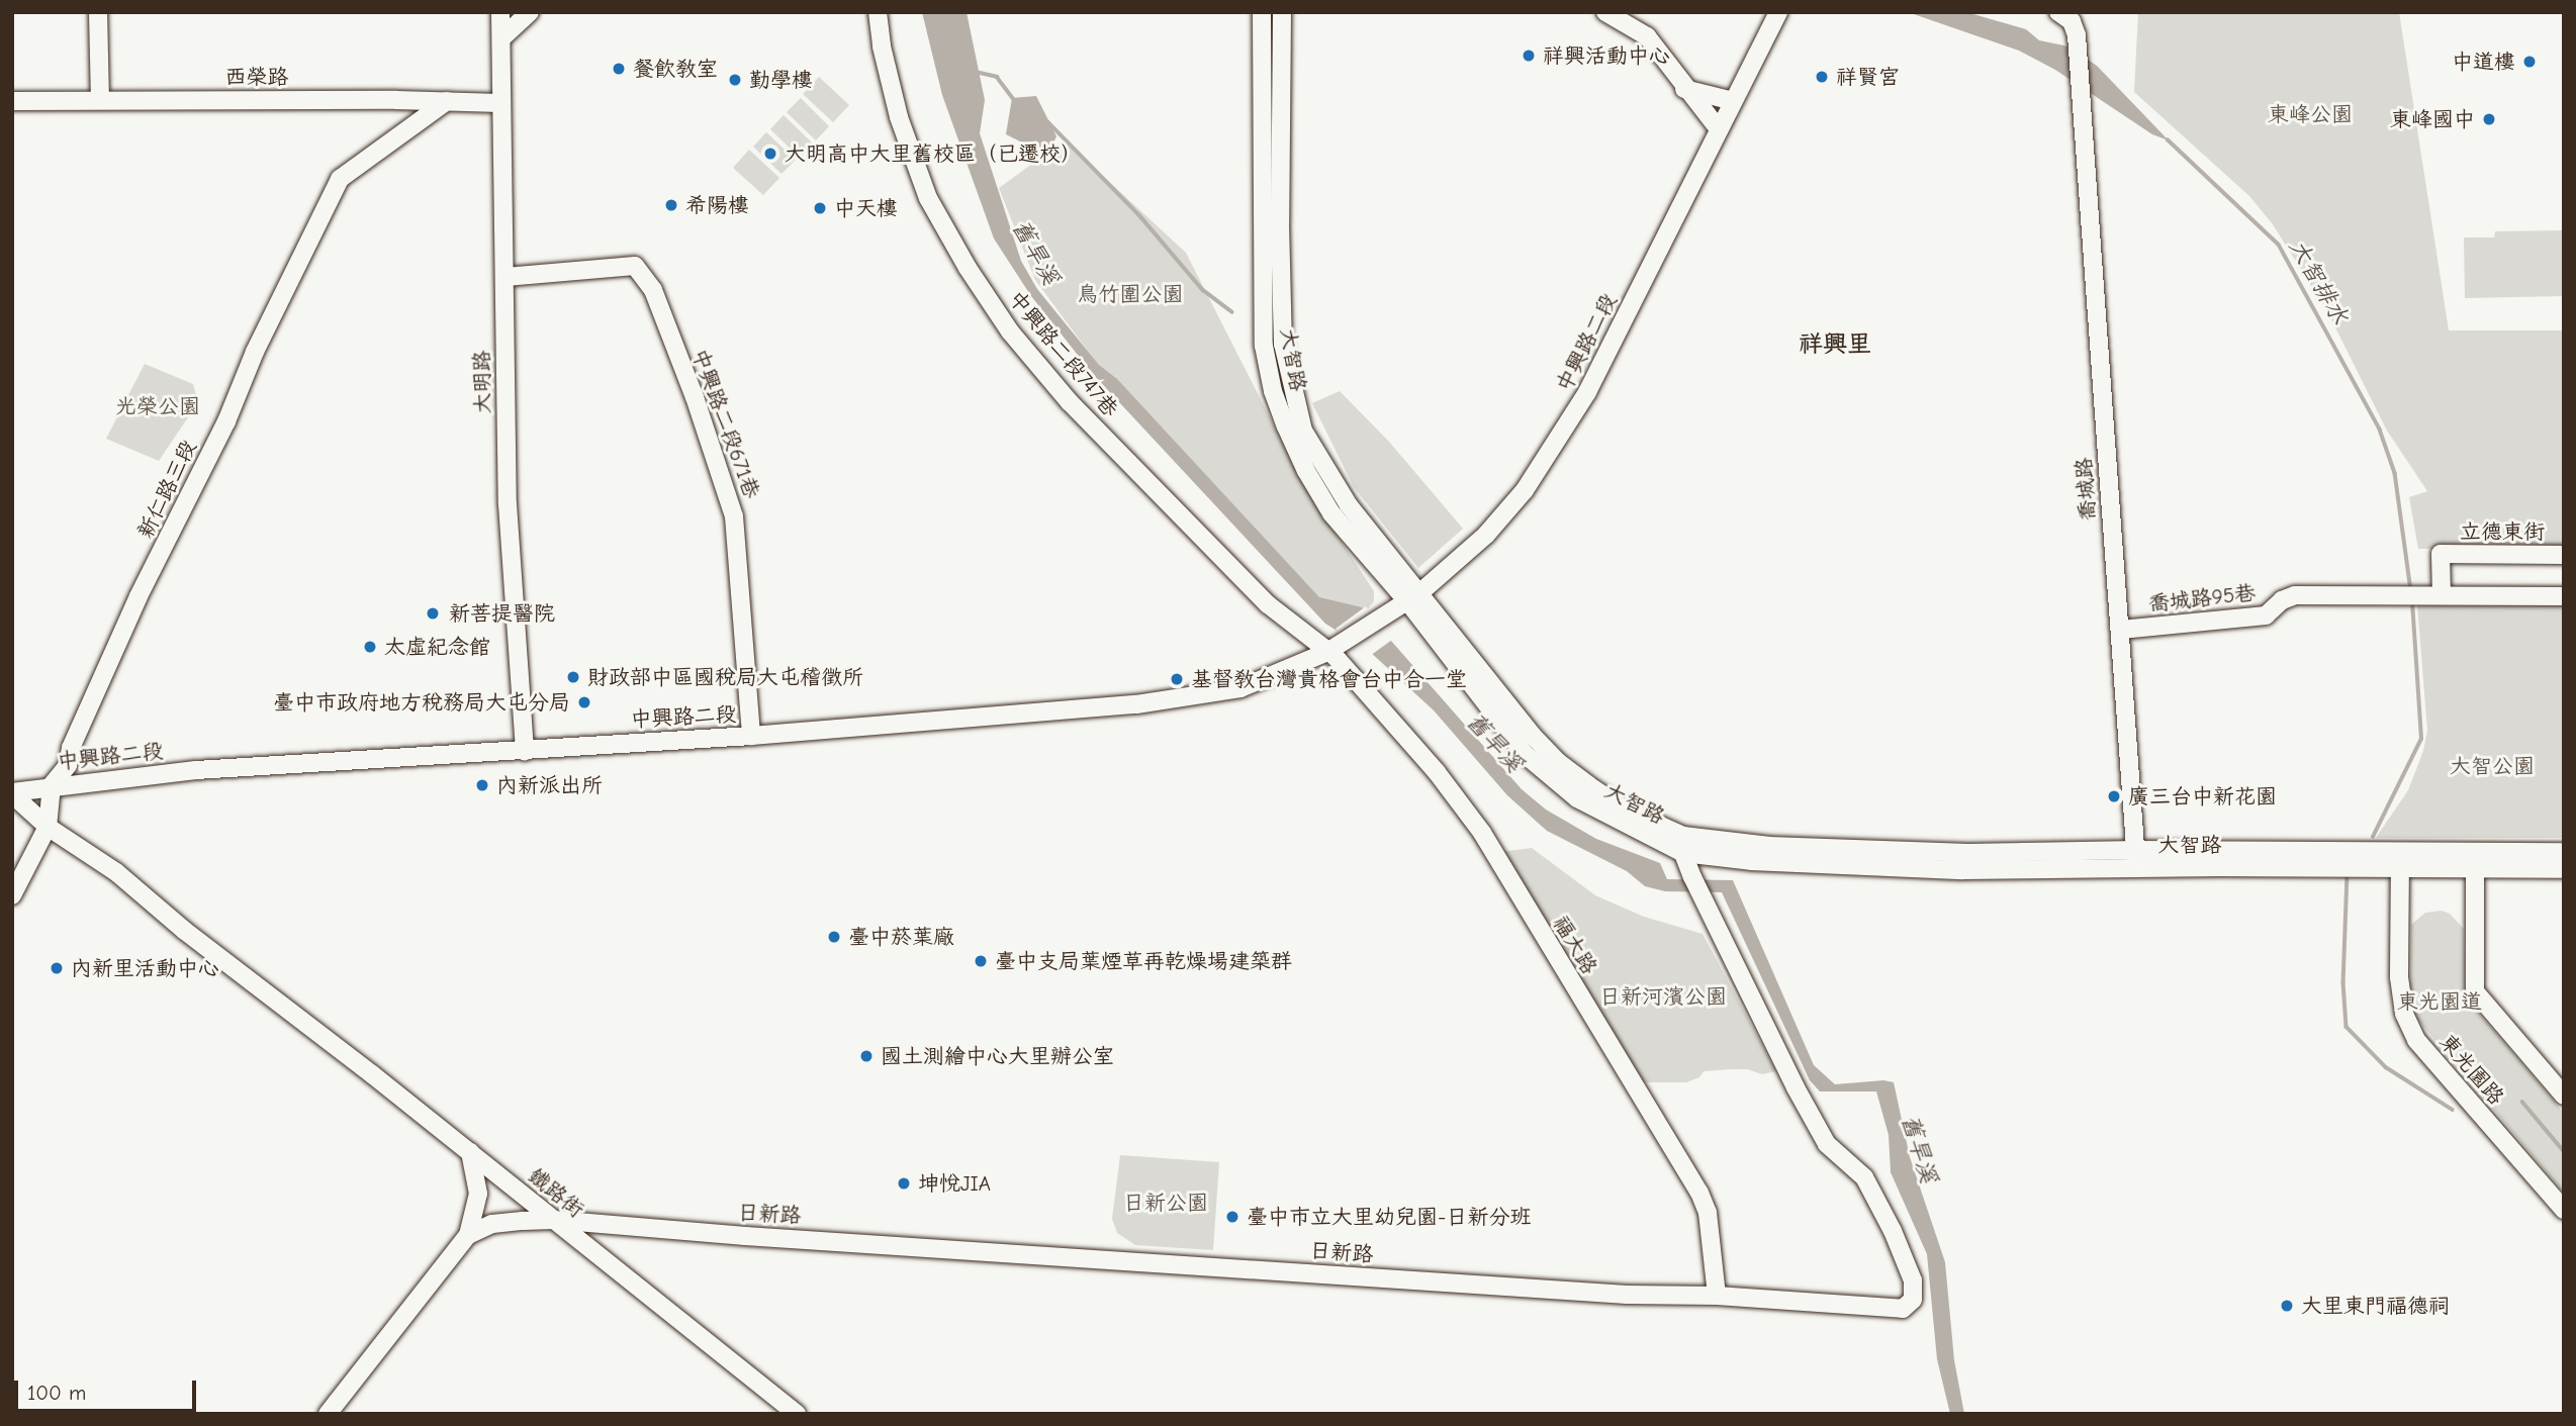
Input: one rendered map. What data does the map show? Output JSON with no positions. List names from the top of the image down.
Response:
{
  "streets": {
    "street": [
      "西榮路",
      "中興路二段",
      "中興路二段747巷",
      "大智路",
      "大明路",
      "中興路二段671巷",
      "新仁路三段",
      "喬城路",
      "立德東街",
      "喬城路95巷",
      "福大路",
      "東光園路",
      "鐵路街",
      "日新路"
    ]
  },
  "crossings": [
    ["西榮路", "大明路"],
    ["西榮路", "新仁路三段"],
    ["中興路二段", "中興路二段747巷"],
    ["中興路二段", "大智路"],
    ["中興路二段", "大明路"],
    ["中興路二段", "中興路二段671巷"],
    ["中興路二段", "新仁路三段"],
    ["中興路二段", "福大路"],
    ["中興路二段", "鐵路街"],
    ["中興路二段747巷", "福大路"],
    ["大智路", "喬城路"],
    ["大智路", "東光園路"],
    ["大智路", "日新路"],
    ["大明路", "中興路二段671巷"],
    ["喬城路", "喬城路95巷"],
    ["立德東街", "喬城路95巷"],
    ["福大路", "日新路"],
    ["鐵路街", "日新路"]
  ],
  "districts": ["祥興里"],
  "water": ["舊旱溪", "大智排水"],
  "parks": [
    "東峰公園",
    "鳥竹圍公園",
    "光榮公園",
    "大智公園",
    "日新河濱公園",
    "東光園道",
    "日新公園"
  ],
  "places": [
    "祥興活動中心",
    "中道樓",
    "餐飲教室",
    "祥賢宮",
    "勤學樓",
    "東峰國中",
    "大明高中大里舊校區（已遷校）",
    "希陽樓",
    "中天樓",
    "新菩提醫院",
    "太虛紀念館",
    "財政部中區國稅局大屯稽徵所",
    "基督教台灣貴格會台中合一堂",
    "臺中市政府地方稅務局大屯分局",
    "內新派出所",
    "廣三台中新花園",
    "臺中菸葉廠",
    "臺中支局葉煙草再乾燥場建築群",
    "內新里活動中心",
    "國土測繪中心大里辦公室",
    "坤悅JIA",
    "臺中市立大里幼兒園-日新分班",
    "大里東門福德祠"
  ],
  "scale_bar": "100 m"
}
